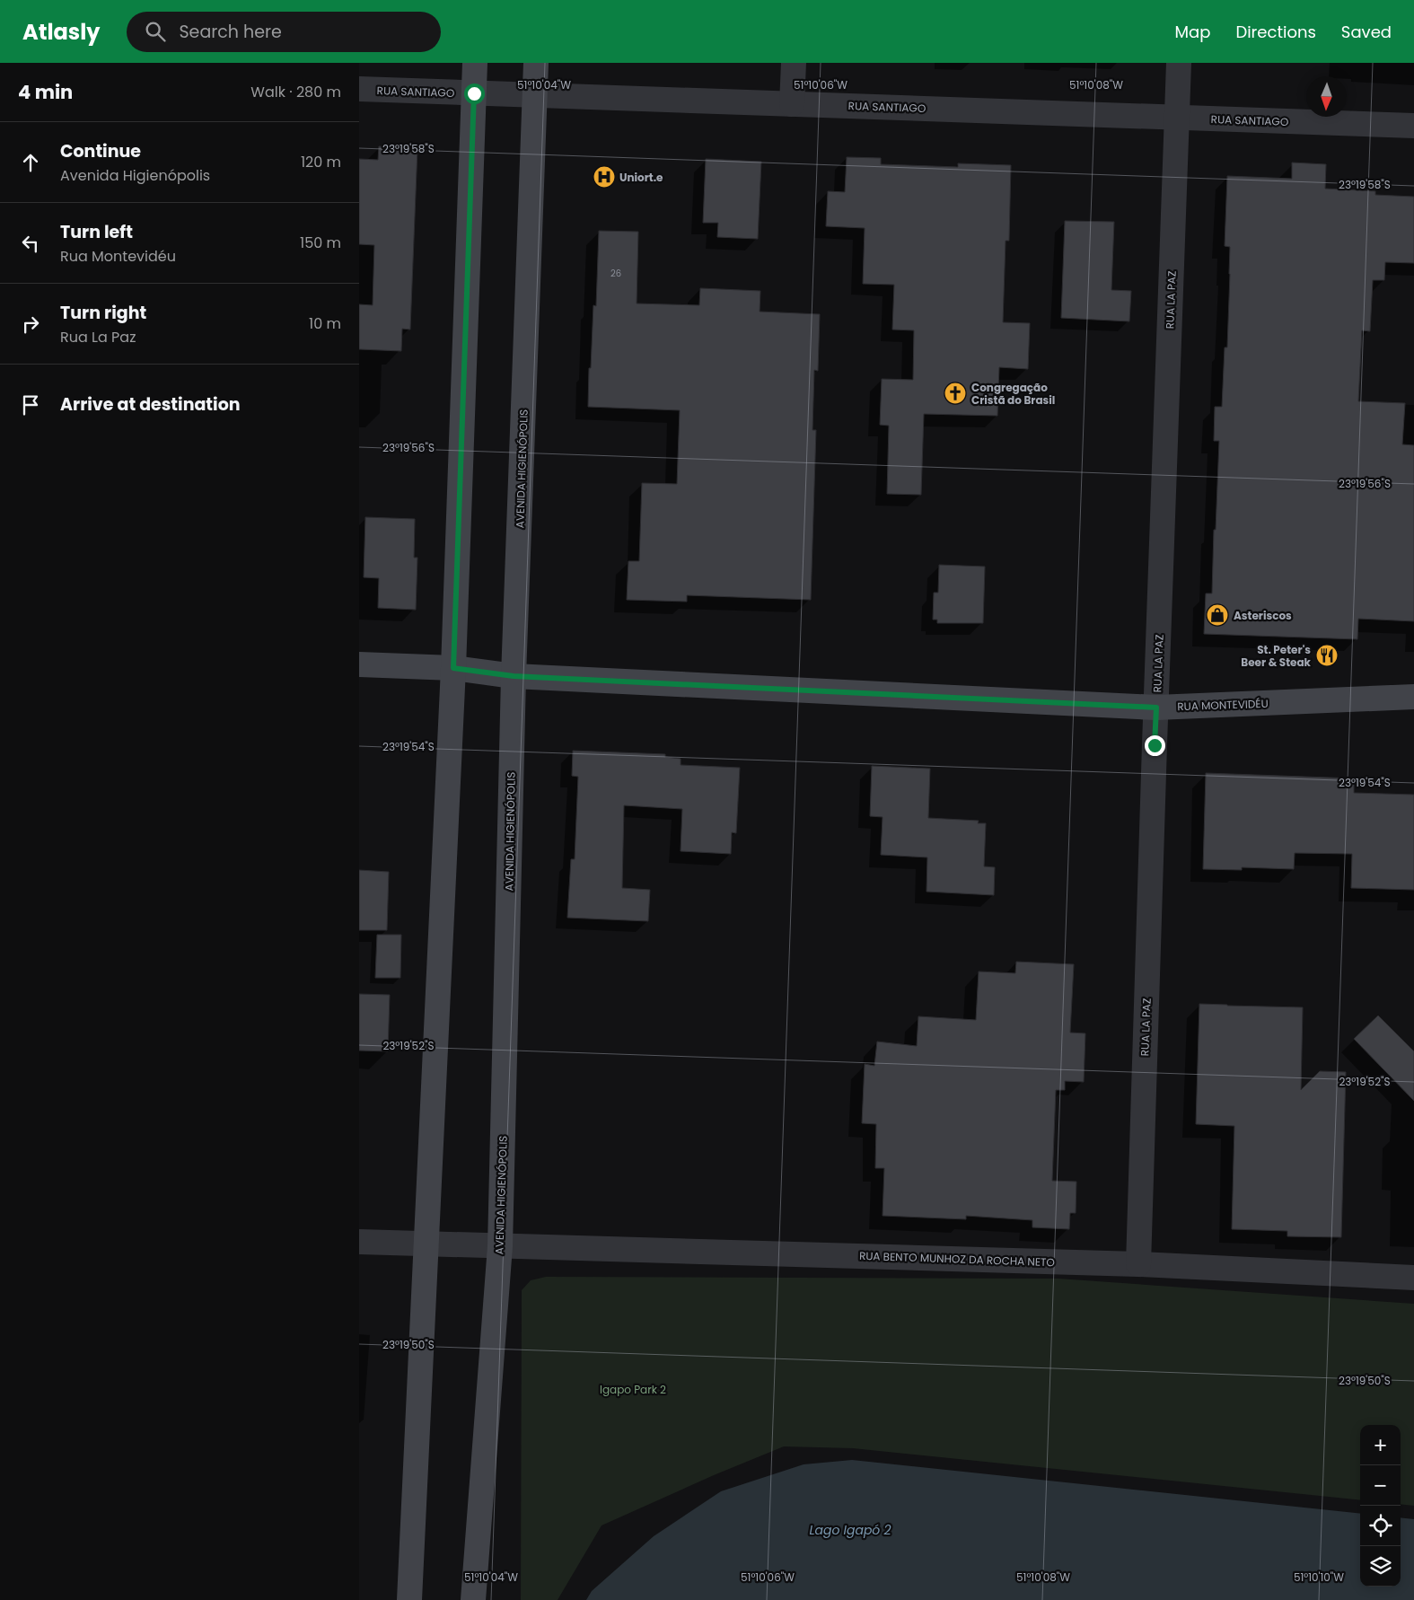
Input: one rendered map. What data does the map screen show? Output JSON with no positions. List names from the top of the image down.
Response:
{
  "streets": {
    "main road": ["AVENIDA HIGIENÓPOLIS", "RUA MONTEVIDÉU"],
    "street": ["RUA SANTIAGO", "RUA LA PAZ", "RUA BENTO MUNHOZ DA ROCHA NETO"]
  },
  "crossings": [
    ["RUA SANTIAGO", "RUA LA PAZ"],
    ["RUA SANTIAGO", "AVENIDA HIGIENÓPOLIS"],
    ["RUA LA PAZ", "RUA MONTEVIDÉU"],
    ["RUA LA PAZ", "RUA BENTO MUNHOZ DA ROCHA NETO"],
    ["AVENIDA HIGIENÓPOLIS", "RUA MONTEVIDÉU"],
    ["AVENIDA HIGIENÓPOLIS", "RUA BENTO MUNHOZ DA ROCHA NETO"]
  ],
  "water": ["Lago Igapó 2"],
  "parks": ["Igapo Park 2"],
  "places": {
    "hospital": ["Uniort.e"],
    "church": ["Congregação Cristã do Brasil"],
    "shop": ["Asteriscos"],
    "restaurant": ["St. Peter's Beer & Steak"]
  },
  "house_numbers": ["26"],
  "north": "bottom",
  "page": {
    "header": "Atlasly",
    "search": "Search here",
    "nav": ["Map", "Directions", "Saved"],
    "heading": ["4 min", "Walk · 280 m"],
    "list": [
      ["Continue", "Avenida Higienópolis", "120 m"],
      ["Turn left", "Rua Montevidéu", "150 m"],
      ["Turn right", "Rua La Paz", "10 m"],
      "Arrive at destination"
    ],
    "map_buttons": ["+", "−"]
  },
  "coordinates": [
    "51°10'04\"W",
    "51°10'06\"W",
    "51°10'08\"W",
    "23°19'58\"S",
    "23°19'56\"S",
    "23°19'54\"S",
    "23°19'52\"S",
    "23°19'50\"S",
    "51°10'10\"W"
  ]
}
